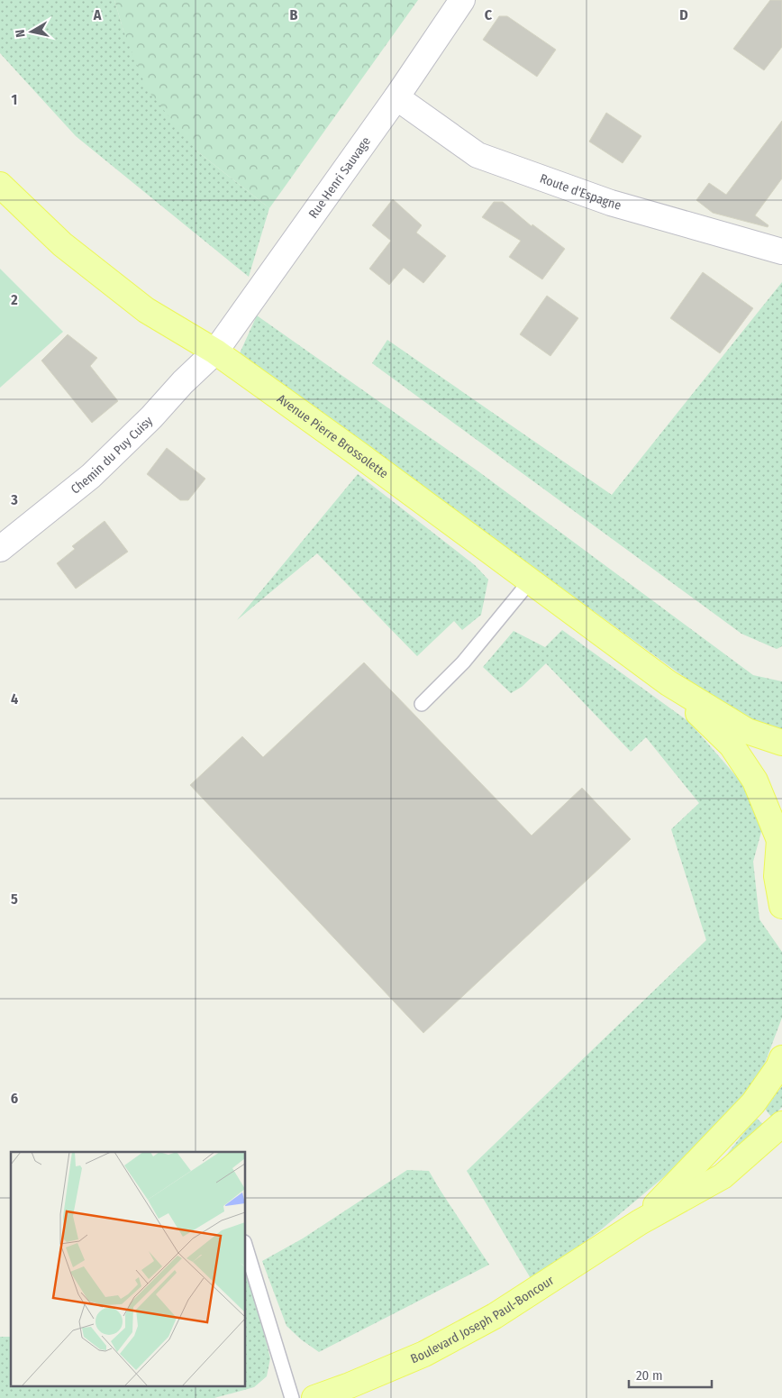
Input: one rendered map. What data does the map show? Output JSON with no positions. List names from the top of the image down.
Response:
{
  "streets": {
    "main road": ["Avenue Pierre Brossolette", "Boulevard Joseph Paul-Boncour"],
    "street": ["Rue Henri Sauvage", "Route d'Espagne", "Chemin du Puy Cuisy"]
  },
  "crossings": [
    ["Rue Henri Sauvage", "Route d'Espagne"],
    ["Rue Henri Sauvage", "Avenue Pierre Brossolette"],
    ["Rue Henri Sauvage", "Chemin du Puy Cuisy"],
    ["Avenue Pierre Brossolette", "Chemin du Puy Cuisy"]
  ],
  "scale_bar": "20 m",
  "north": "left",
  "grid": {
    "columns": [
      "A",
      "B",
      "C",
      "D"
    ],
    "rows": [
      "1",
      "2",
      "3",
      "4",
      "5",
      "6"
    ]
  }
}
